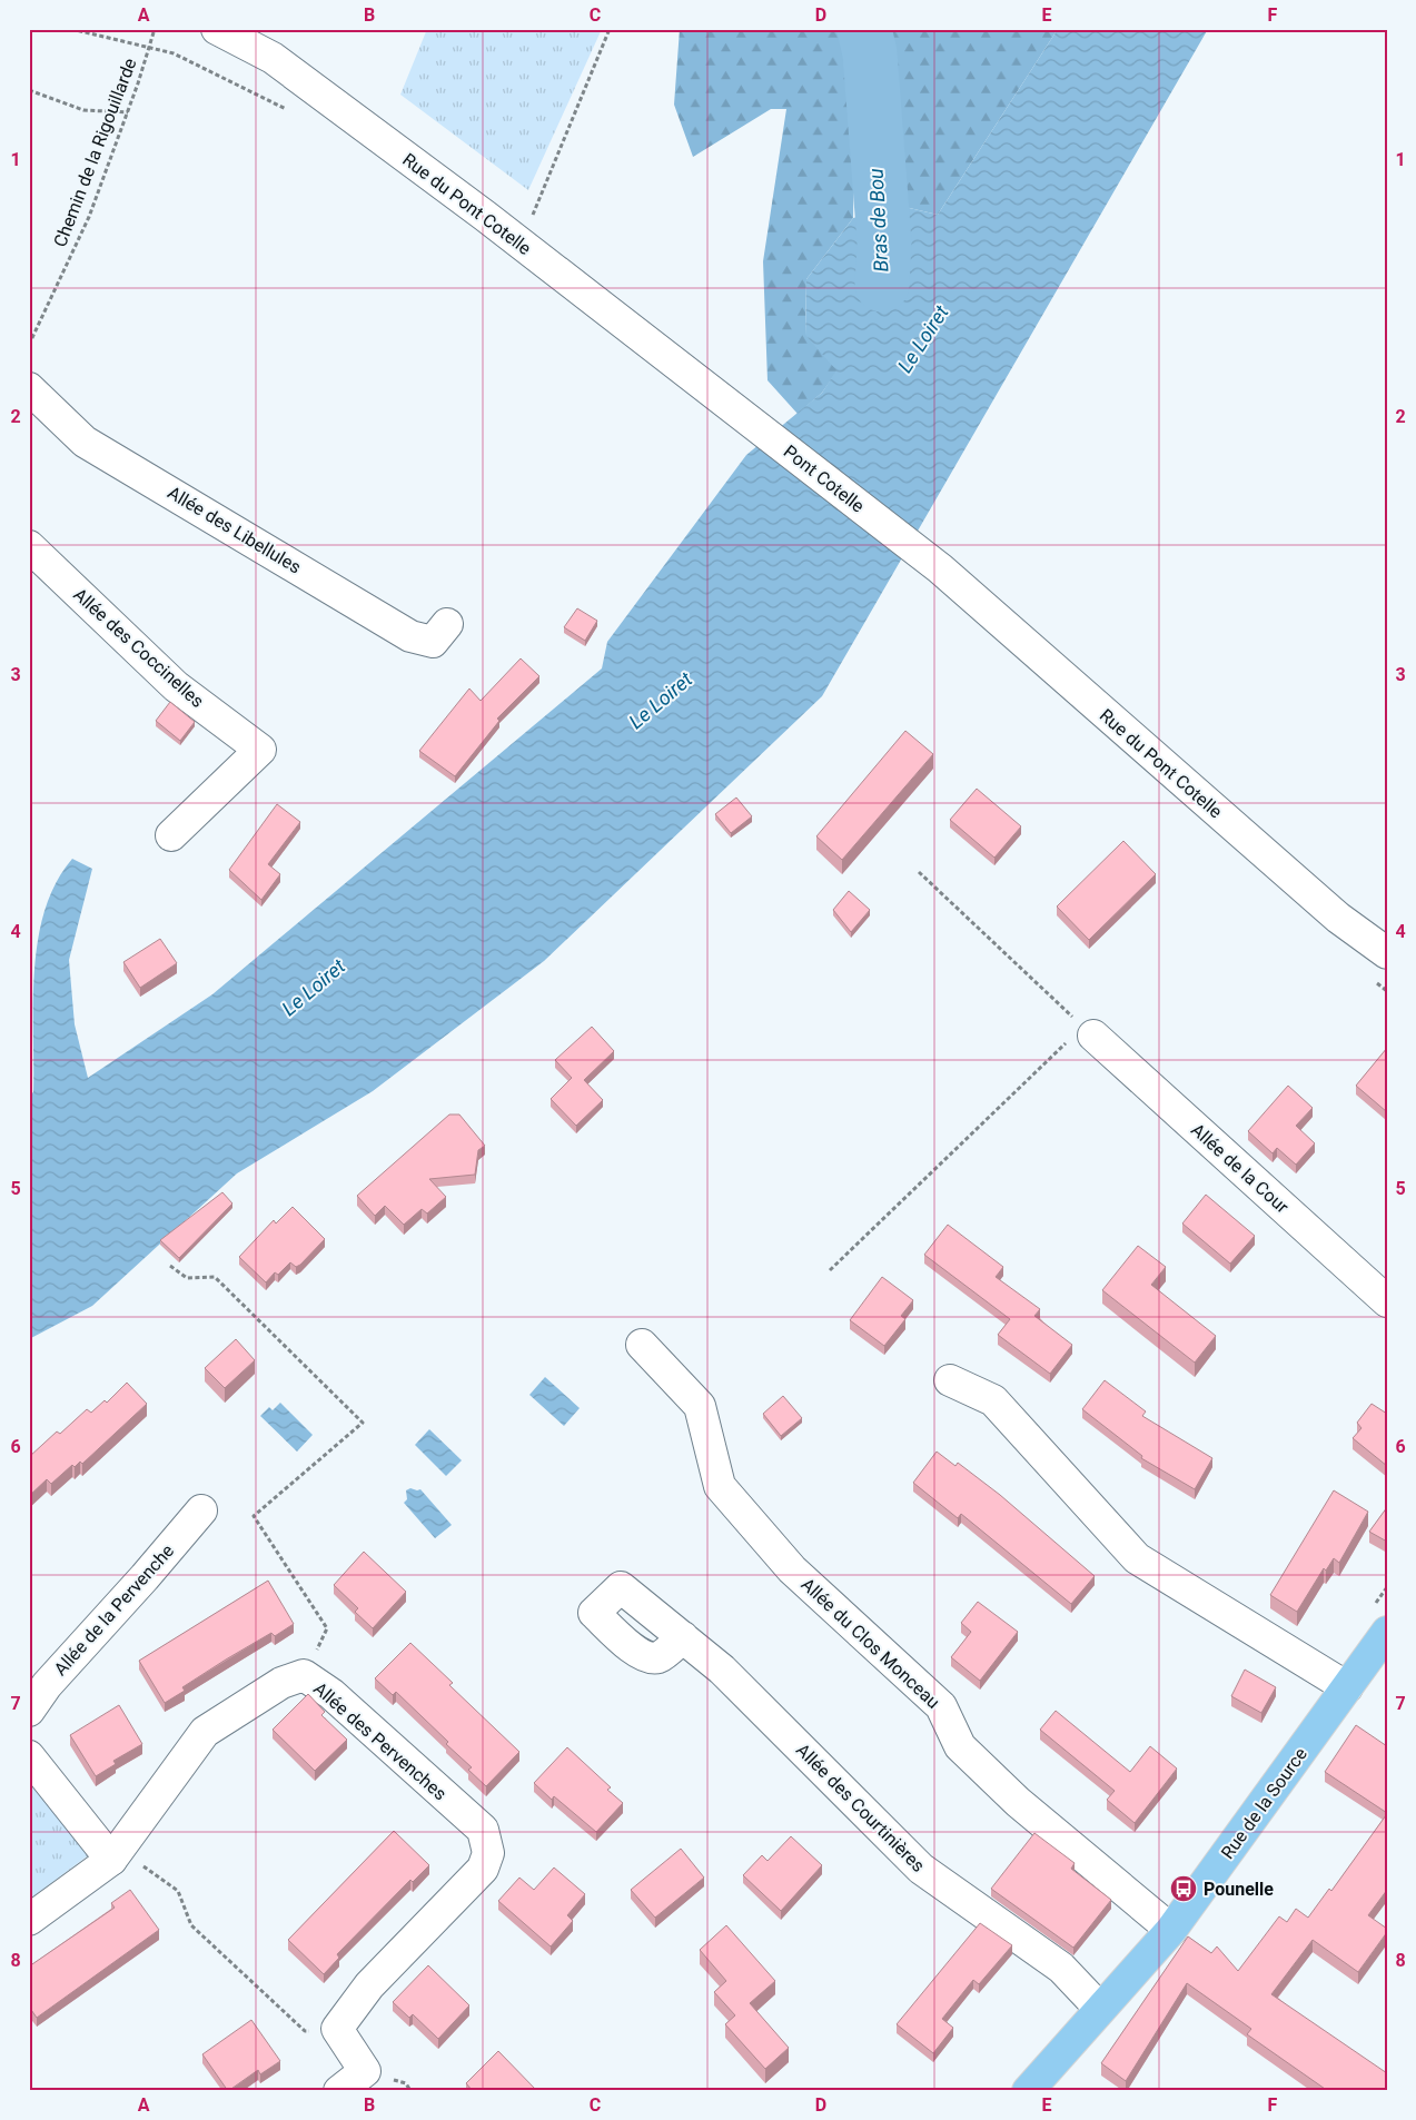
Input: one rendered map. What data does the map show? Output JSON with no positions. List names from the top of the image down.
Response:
{
  "streets": {
    "main road": ["Rue de la Source"],
    "street": [
      "Rue du Pont Cotelle",
      "Pont Cotelle",
      "Allée des Libellules",
      "Allée des Coccinelles",
      "Allée de la Cour",
      "Allée de la Pervenche",
      "Allée du Clos Monceau",
      "Allée des Pervenches",
      "Allée des Courtinières"
    ],
    "path": ["Chemin de la Rigouillarde"]
  },
  "crossings": [
    ["Rue du Pont Cotelle", "Pont Cotelle"],
    ["Allée du Clos Monceau", "Rue de la Source"],
    ["Rue de la Source", "Allée des Courtinières"]
  ],
  "water": ["Bras de Bou", "Le Loiret"],
  "places": {
    "bus stop": ["Pounelle"]
  },
  "grid": {
    "columns": [
      "A",
      "B",
      "C",
      "D",
      "E",
      "F"
    ],
    "rows": [
      "1",
      "2",
      "3",
      "4",
      "5",
      "6",
      "7",
      "8"
    ]
  }
}
